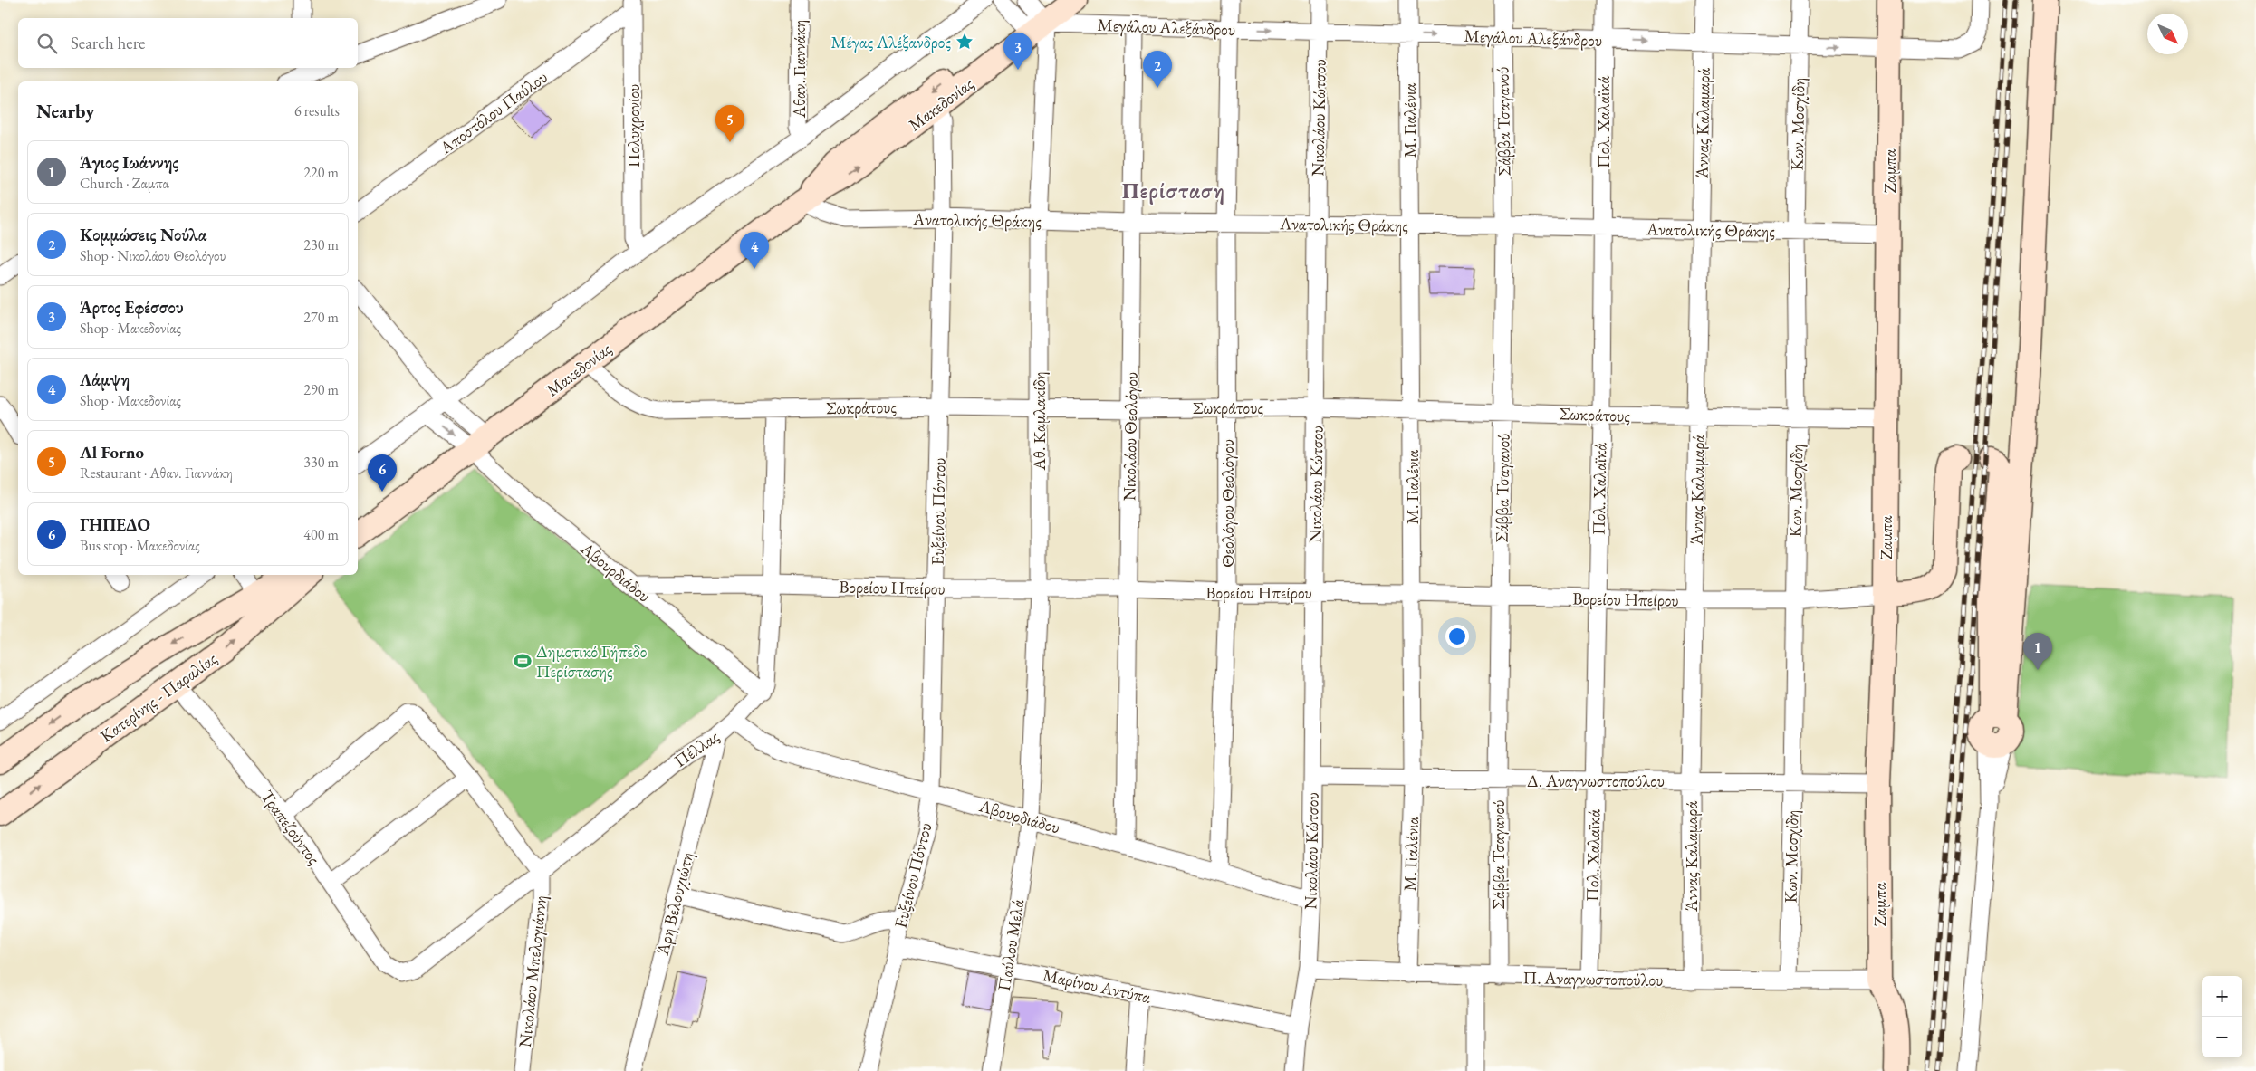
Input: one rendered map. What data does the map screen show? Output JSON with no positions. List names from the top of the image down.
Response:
{
  "streets": {
    "street": [
      "Μεγάλου Αλεξάνδρου",
      "Αθαν. Γιαννάκη",
      "Μακεδονίας",
      "Αποστόλου Παύλου",
      "Νικολάου Κώτσου",
      "Μ. Γιαλένια",
      "Σάββα Τσαγανού",
      "Πολ. Χαλαϊκά",
      "Άννας Καλαμαρά",
      "Κων. Μοσχίδη",
      "Πολυχρονίου",
      "Ζαμπα",
      "Ανατολικής Θράκης",
      "Σωκράτους",
      "Αθ. Καμλακίδη",
      "Νικολάου Θεολόγου",
      "Θεολόγου Θεολόγου",
      "Ευξείνου Πόντου",
      "Αβουρδιάδου",
      "Βορείου Ηπείρου",
      "Κατερίνης - Παραλίας",
      "Πέλλας",
      "Δ. Αναγνωστοπούλου",
      "Τραπεζούντος",
      "Άρη Βελουχιώτη",
      "Παύλου Μελά",
      "Νικολάου Μπελογιάννη",
      "Π. Αναγνωστοπούλου",
      "Μαρίνου Αντύπα"
    ]
  },
  "crossings": [
    ["Μεγάλου Αλεξάνδρου", "Μακεδονίας"],
    ["Μεγάλου Αλεξάνδρου", "Νικολάου Κώτσου"],
    ["Μεγάλου Αλεξάνδρου", "Μ. Γιαλένια"],
    ["Μεγάλου Αλεξάνδρου", "Σάββα Τσαγανού"],
    ["Μεγάλου Αλεξάνδρου", "Πολ. Χαλαϊκά"],
    ["Μεγάλου Αλεξάνδρου", "Άννας Καλαμαρά"],
    ["Μεγάλου Αλεξάνδρου", "Κων. Μοσχίδη"],
    ["Μεγάλου Αλεξάνδρου", "Ζαμπα"],
    ["Μεγάλου Αλεξάνδρου", "Αθ. Καμλακίδη"],
    ["Μεγάλου Αλεξάνδρου", "Νικολάου Θεολόγου"],
    ["Μεγάλου Αλεξάνδρου", "Θεολόγου Θεολόγου"],
    ["Μακεδονίας", "Ανατολικής Θράκης"],
    ["Μακεδονίας", "Σωκράτους"],
    ["Μακεδονίας", "Αθ. Καμλακίδη"],
    ["Μακεδονίας", "Ευξείνου Πόντου"],
    ["Μακεδονίας", "Αβουρδιάδου"],
    ["Αποστόλου Παύλου", "Πολυχρονίου"],
    ["Νικολάου Κώτσου", "Ανατολικής Θράκης"],
    ["Νικολάου Κώτσου", "Σωκράτους"],
    ["Νικολάου Κώτσου", "Αβουρδιάδου"],
    ["Νικολάου Κώτσου", "Βορείου Ηπείρου"],
    ["Νικολάου Κώτσου", "Δ. Αναγνωστοπούλου"],
    ["Νικολάου Κώτσου", "Π. Αναγνωστοπούλου"],
    ["Νικολάου Κώτσου", "Μαρίνου Αντύπα"],
    ["Μ. Γιαλένια", "Ανατολικής Θράκης"],
    ["Μ. Γιαλένια", "Σωκράτους"],
    ["Μ. Γιαλένια", "Βορείου Ηπείρου"],
    ["Μ. Γιαλένια", "Δ. Αναγνωστοπούλου"],
    ["Μ. Γιαλένια", "Π. Αναγνωστοπούλου"],
    ["Σάββα Τσαγανού", "Ανατολικής Θράκης"],
    ["Σάββα Τσαγανού", "Σωκράτους"],
    ["Σάββα Τσαγανού", "Βορείου Ηπείρου"],
    ["Σάββα Τσαγανού", "Δ. Αναγνωστοπούλου"],
    ["Σάββα Τσαγανού", "Π. Αναγνωστοπούλου"],
    ["Πολ. Χαλαϊκά", "Ανατολικής Θράκης"],
    ["Πολ. Χαλαϊκά", "Σωκράτους"],
    ["Πολ. Χαλαϊκά", "Βορείου Ηπείρου"],
    ["Πολ. Χαλαϊκά", "Δ. Αναγνωστοπούλου"],
    ["Πολ. Χαλαϊκά", "Π. Αναγνωστοπούλου"],
    ["Άννας Καλαμαρά", "Ανατολικής Θράκης"],
    ["Άννας Καλαμαρά", "Σωκράτους"],
    ["Άννας Καλαμαρά", "Βορείου Ηπείρου"],
    ["Άννας Καλαμαρά", "Δ. Αναγνωστοπούλου"],
    ["Άννας Καλαμαρά", "Π. Αναγνωστοπούλου"],
    ["Κων. Μοσχίδη", "Ανατολικής Θράκης"],
    ["Κων. Μοσχίδη", "Σωκράτους"],
    ["Κων. Μοσχίδη", "Βορείου Ηπείρου"],
    ["Κων. Μοσχίδη", "Δ. Αναγνωστοπούλου"],
    ["Κων. Μοσχίδη", "Π. Αναγνωστοπούλου"],
    ["Ζαμπα", "Ανατολικής Θράκης"],
    ["Ζαμπα", "Σωκράτους"],
    ["Ζαμπα", "Βορείου Ηπείρου"],
    ["Ζαμπα", "Δ. Αναγνωστοπούλου"],
    ["Ζαμπα", "Π. Αναγνωστοπούλου"],
    ["Ανατολικής Θράκης", "Αθ. Καμλακίδη"],
    ["Ανατολικής Θράκης", "Νικολάου Θεολόγου"],
    ["Ανατολικής Θράκης", "Θεολόγου Θεολόγου"],
    ["Ανατολικής Θράκης", "Ευξείνου Πόντου"],
    ["Σωκράτους", "Αθ. Καμλακίδη"],
    ["Σωκράτους", "Νικολάου Θεολόγου"],
    ["Σωκράτους", "Θεολόγου Θεολόγου"],
    ["Σωκράτους", "Ευξείνου Πόντου"],
    ["Σωκράτους", "Πέλλας"],
    ["Αθ. Καμλακίδη", "Αβουρδιάδου"],
    ["Αθ. Καμλακίδη", "Βορείου Ηπείρου"],
    ["Αθ. Καμλακίδη", "Παύλου Μελά"],
    ["Νικολάου Θεολόγου", "Αβουρδιάδου"],
    ["Νικολάου Θεολόγου", "Βορείου Ηπείρου"],
    ["Θεολόγου Θεολόγου", "Αβουρδιάδου"],
    ["Θεολόγου Θεολόγου", "Βορείου Ηπείρου"],
    ["Ευξείνου Πόντου", "Αβουρδιάδου"],
    ["Ευξείνου Πόντου", "Βορείου Ηπείρου"],
    ["Ευξείνου Πόντου", "Μαρίνου Αντύπα"],
    ["Αβουρδιάδου", "Βορείου Ηπείρου"],
    ["Αβουρδιάδου", "Πέλλας"],
    ["Αβουρδιάδου", "Παύλου Μελά"],
    ["Βορείου Ηπείρου", "Πέλλας"],
    ["Κατερίνης - Παραλίας", "Τραπεζούντος"],
    ["Πέλλας", "Τραπεζούντος"],
    ["Πέλλας", "Άρη Βελουχιώτη"],
    ["Πέλλας", "Νικολάου Μπελογιάννη"],
    ["Παύλου Μελά", "Μαρίνου Αντύπα"]
  ],
  "one_way": ["Μεγάλου Αλεξάνδρου"],
  "districts": ["Περίσταση"],
  "places": {
    "place": ["Μέγας Αλέξανδρος"],
    "sports": ["Δημοτικό Γήπεδο Περίστασης"]
  },
  "north": "bottom right",
  "page": {
    "search": "Search here",
    "pins": [
      "3",
      "2",
      "5",
      "4",
      "6",
      "1"
    ],
    "heading": ["Nearby", "6 results"],
    "list": [
      {
        "mark": "1",
        "name": "Άγιος Ιωάννης",
        "note": "Church · Ζαμπα",
        "value": "220 m"
      },
      {
        "mark": "2",
        "name": "Κομμώσεις Νούλα",
        "note": "Shop · Νικολάου Θεολόγου",
        "value": "230 m"
      },
      {
        "mark": "3",
        "name": "Άρτος Εφέσσου",
        "note": "Shop · Μακεδονίας",
        "value": "270 m"
      },
      {
        "mark": "4",
        "name": "Λάμψη",
        "note": "Shop · Μακεδονίας",
        "value": "290 m"
      },
      {
        "mark": "5",
        "name": "Al Forno",
        "note": "Restaurant · Αθαν. Γιαννάκη",
        "value": "330 m"
      },
      {
        "mark": "6",
        "name": "ΓΗΠΕΔΟ",
        "note": "Bus stop · Μακεδονίας",
        "value": "400 m"
      }
    ],
    "map_buttons": ["+", "−"]
  }
}
